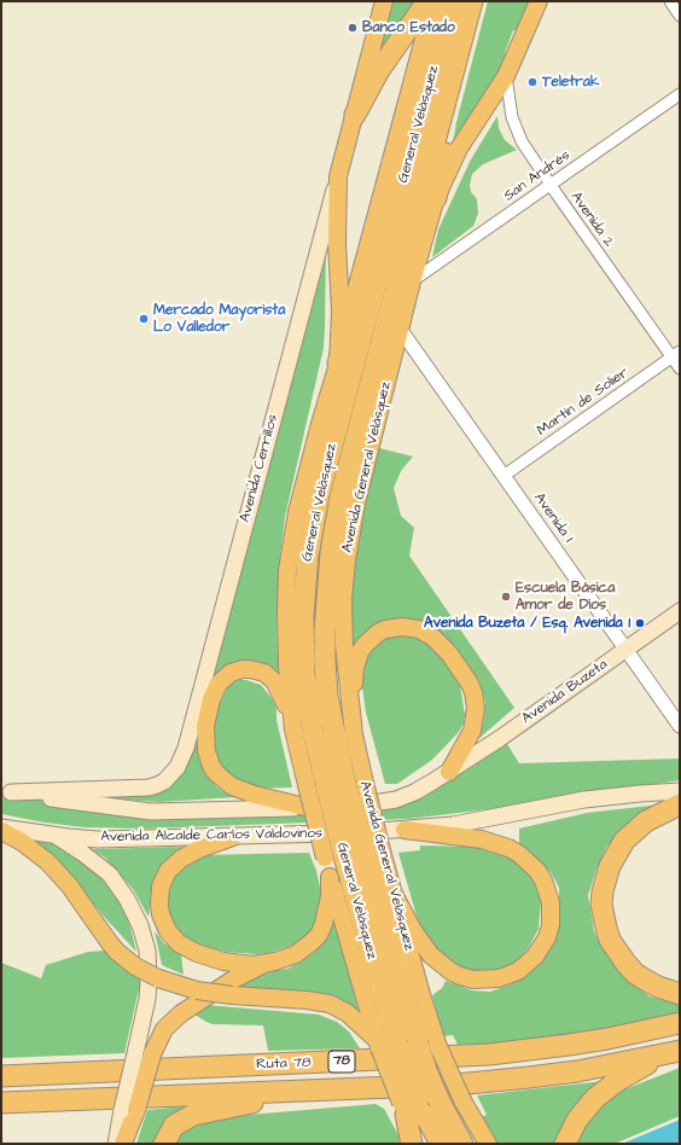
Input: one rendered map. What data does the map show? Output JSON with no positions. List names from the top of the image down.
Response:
{
  "streets": {
    "highway": ["General Velásquez", "78", "Ruta 78"],
    "main road": [
      "Avenida General Velásquez",
      "Avenida Cerrillos",
      "Avenida Buzeta",
      "Avenida Alcalde Carlos Valdovinos"
    ],
    "street": [
      "San Andrés",
      "Avenida 2",
      "Martín de Solier",
      "Avenida 1"
    ]
  },
  "crossings": [
    ["General Velásquez", "Avenida General Velásquez"],
    ["San Andrés", "Avenida 2"],
    ["San Andrés", "Avenida General Velásquez"],
    ["Avenida 2", "Martín de Solier"],
    ["Avenida 2", "Avenida General Velásquez"],
    ["Martín de Solier", "Avenida 1"],
    ["Avenida General Velásquez", "Avenida 1"],
    ["Avenida Cerrillos", "Avenida Alcalde Carlos Valdovinos"],
    ["Avenida 1", "Avenida Buzeta"],
    ["Avenida Buzeta", "Avenida Alcalde Carlos Valdovinos"]
  ],
  "places": [
    "Banco Estado",
    "Teletrak",
    "Mercado Mayorista Lo Valledor",
    "Escuela Básica Amor de Dios",
    "Avenida Buzeta / Esq. Avenida 1"
  ]
}
